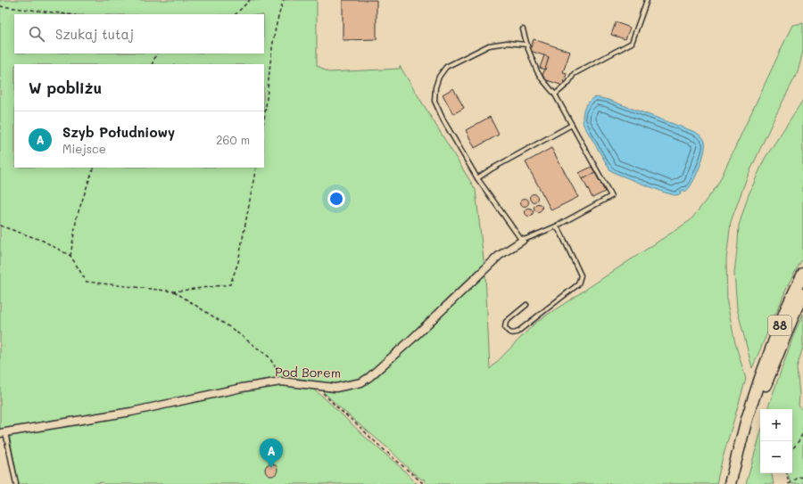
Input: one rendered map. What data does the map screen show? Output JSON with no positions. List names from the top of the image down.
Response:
{
  "streets": {
    "main road": ["88"],
    "street": ["Pod Borem"]
  },
  "page": {
    "search": "Szukaj tutaj",
    "heading": "W pobliżu",
    "list": [
      {
        "mark": "A",
        "name": "Szyb Południowy",
        "note": "Miejsce",
        "value": "260 m"
      }
    ],
    "map_buttons": ["+", "−"],
    "pins": "A"
  }
}
